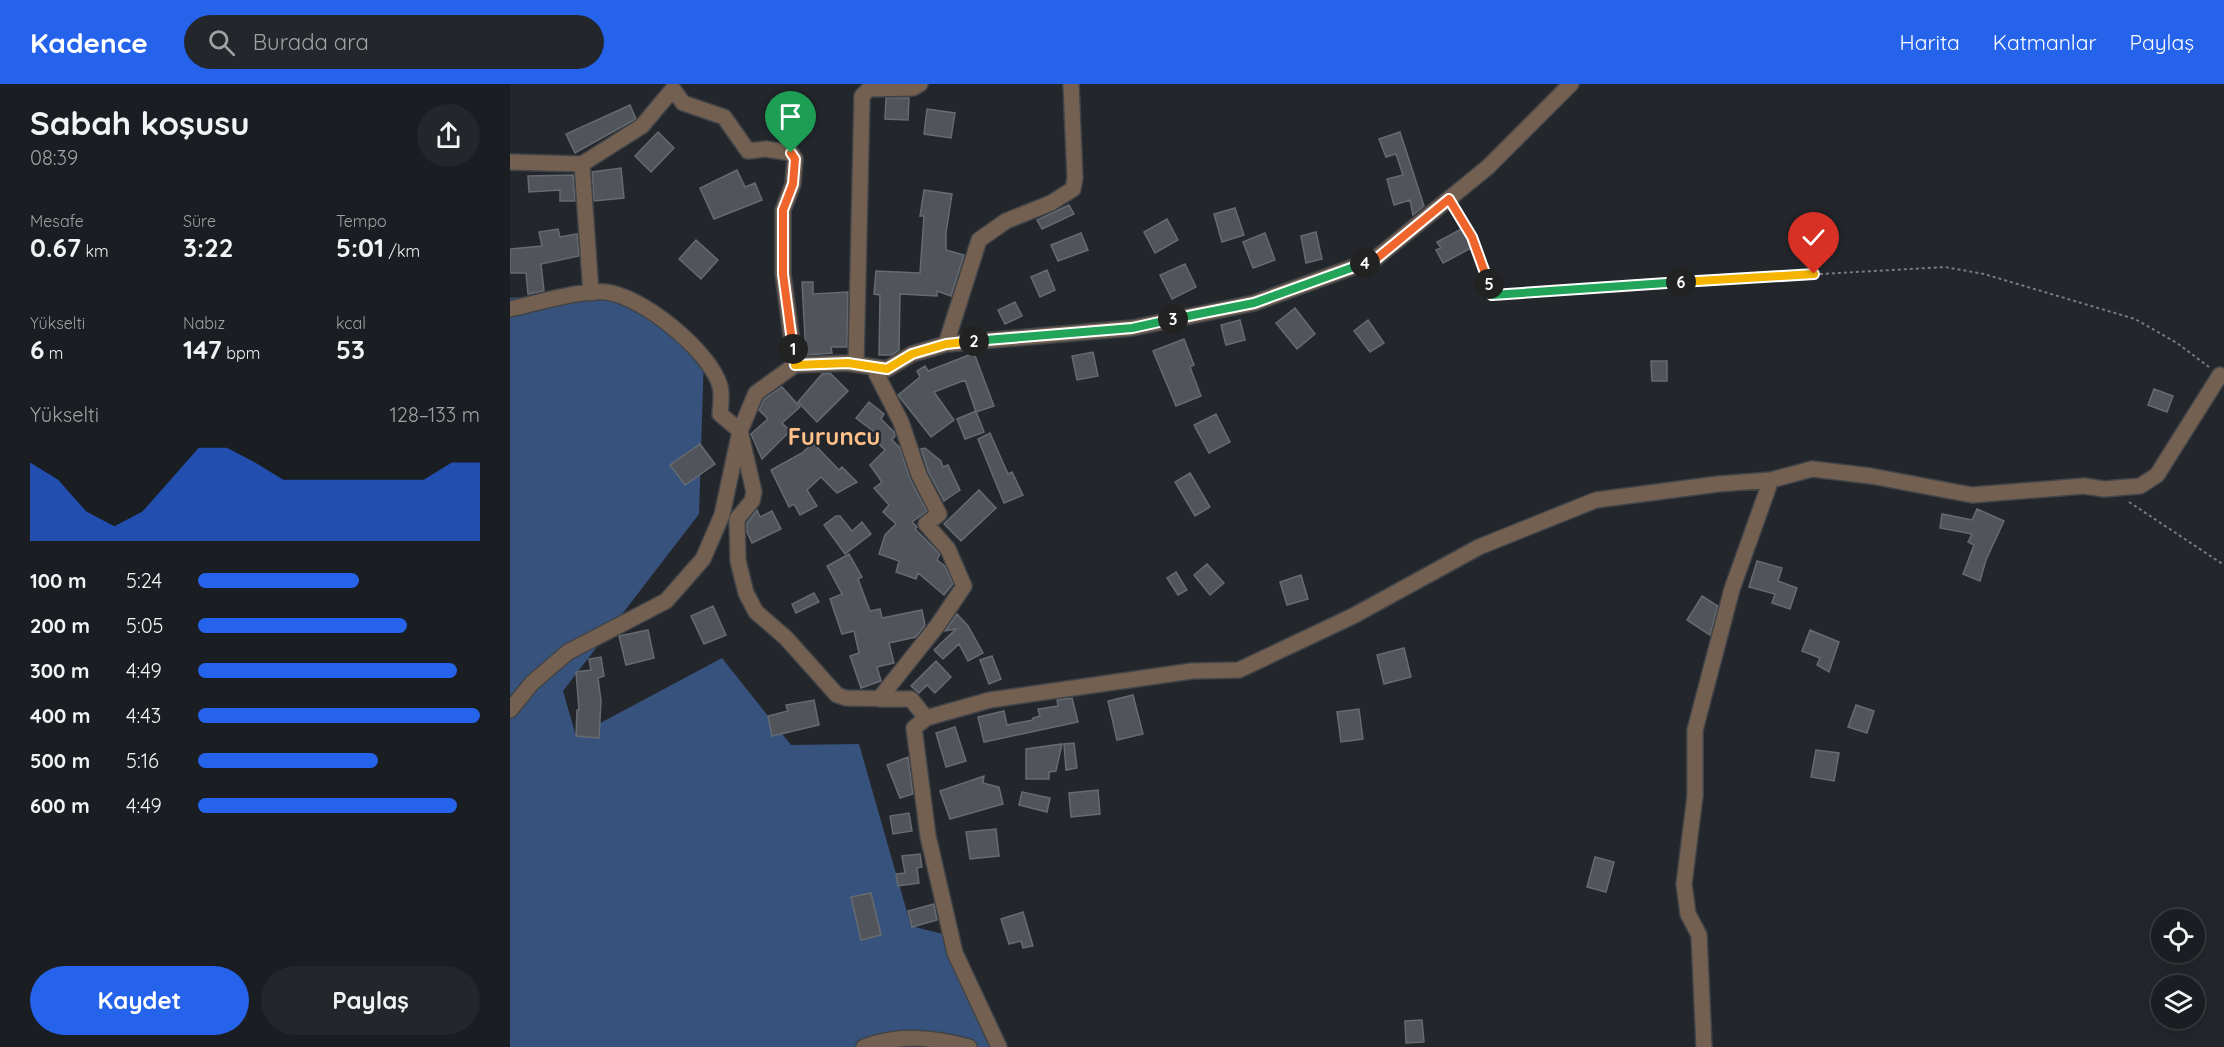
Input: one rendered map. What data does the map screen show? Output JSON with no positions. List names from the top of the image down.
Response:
{
  "districts": ["Furuncu"],
  "page": {
    "header": "Kadence",
    "search": "Burada ara",
    "nav": ["Harita", "Katmanlar", "Paylaş"],
    "heading": ["Sabah koşusu", "08:39"],
    "stats": [
      ["Mesafe", "0.67 km"],
      ["Süre", "3:22"],
      ["Tempo", "5:01 /km"],
      ["Yükselti", "6 m"],
      ["Nabız", "147 bpm"],
      ["kcal", "53"]
    ],
    "pins": [
      "4",
      "6",
      "5",
      "3",
      "2",
      "1"
    ],
    "chart": ["Yükselti", "128–133 m"],
    "list": [
      {
        "name": "100 m",
        "note": "5:24"
      },
      {
        "name": "200 m",
        "note": "5:05"
      },
      {
        "name": "300 m",
        "note": "4:49"
      },
      {
        "name": "400 m",
        "note": "4:43"
      },
      {
        "name": "500 m",
        "note": "5:16"
      },
      {
        "name": "600 m",
        "note": "4:49"
      }
    ],
    "buttons": ["Kaydet", "Paylaş"]
  }
}
